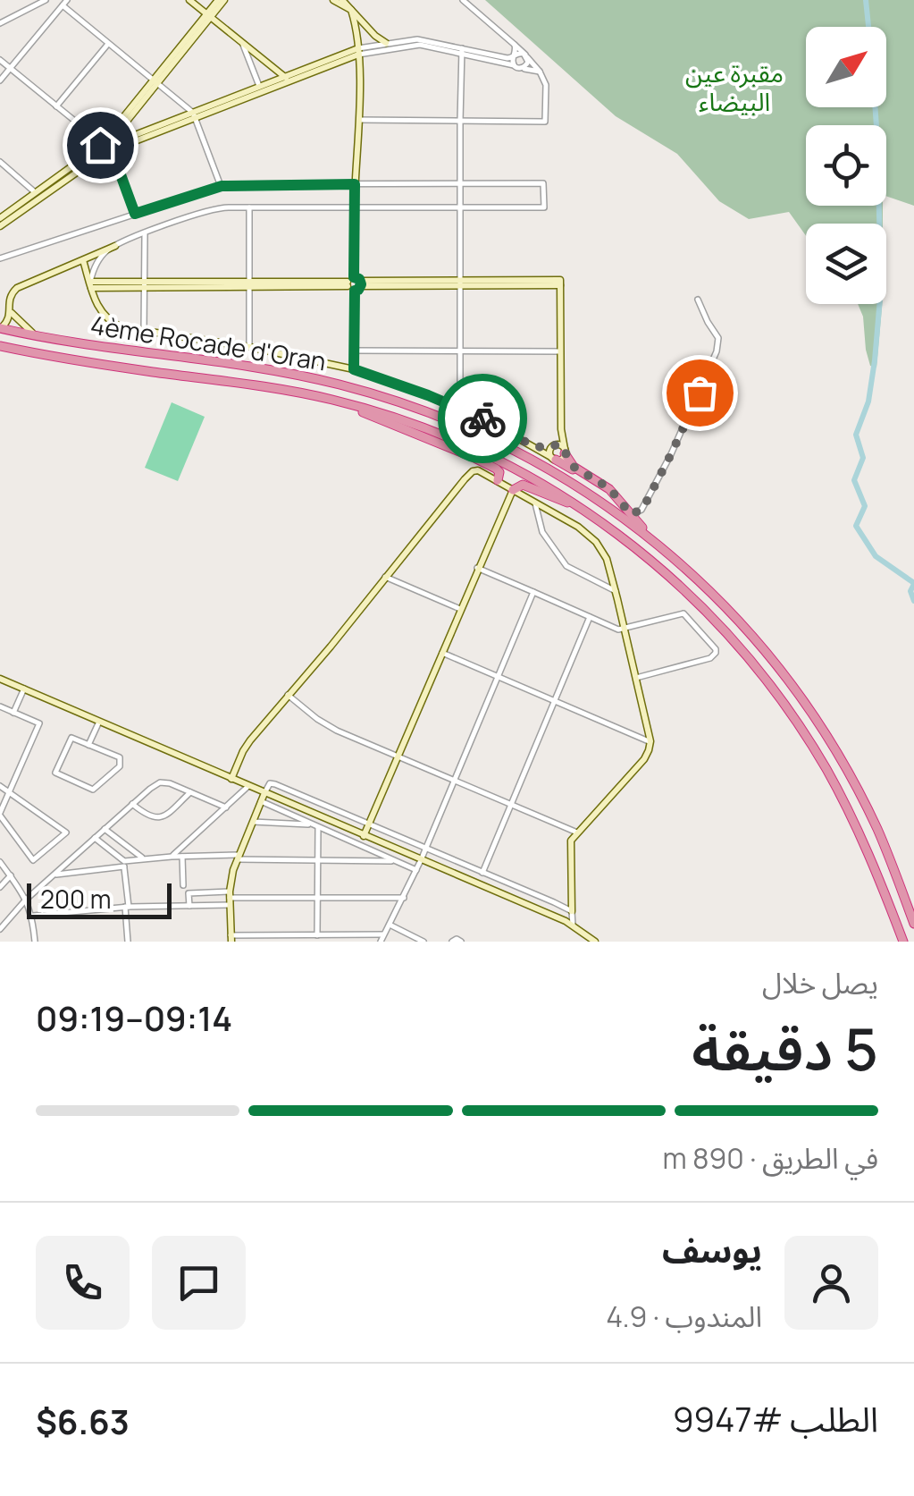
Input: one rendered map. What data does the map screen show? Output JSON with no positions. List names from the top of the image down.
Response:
{
  "streets": {
    "highway": ["4ème Rocade d'Oran"]
  },
  "parks": ["مقبرة عين البيضاء"],
  "scale_bar": "200 m",
  "north": "top right",
  "page": {
    "scale": "200 m",
    "heading": ["5 دقيقة", "يصل خلال", "09:14–09:19"],
    "panel": [
      "يوسف",
      "المندوب · 4.9",
      "الطلب #9947",
      "$6.63"
    ],
    "bar": "في الطريق · 890 m"
  }
}
